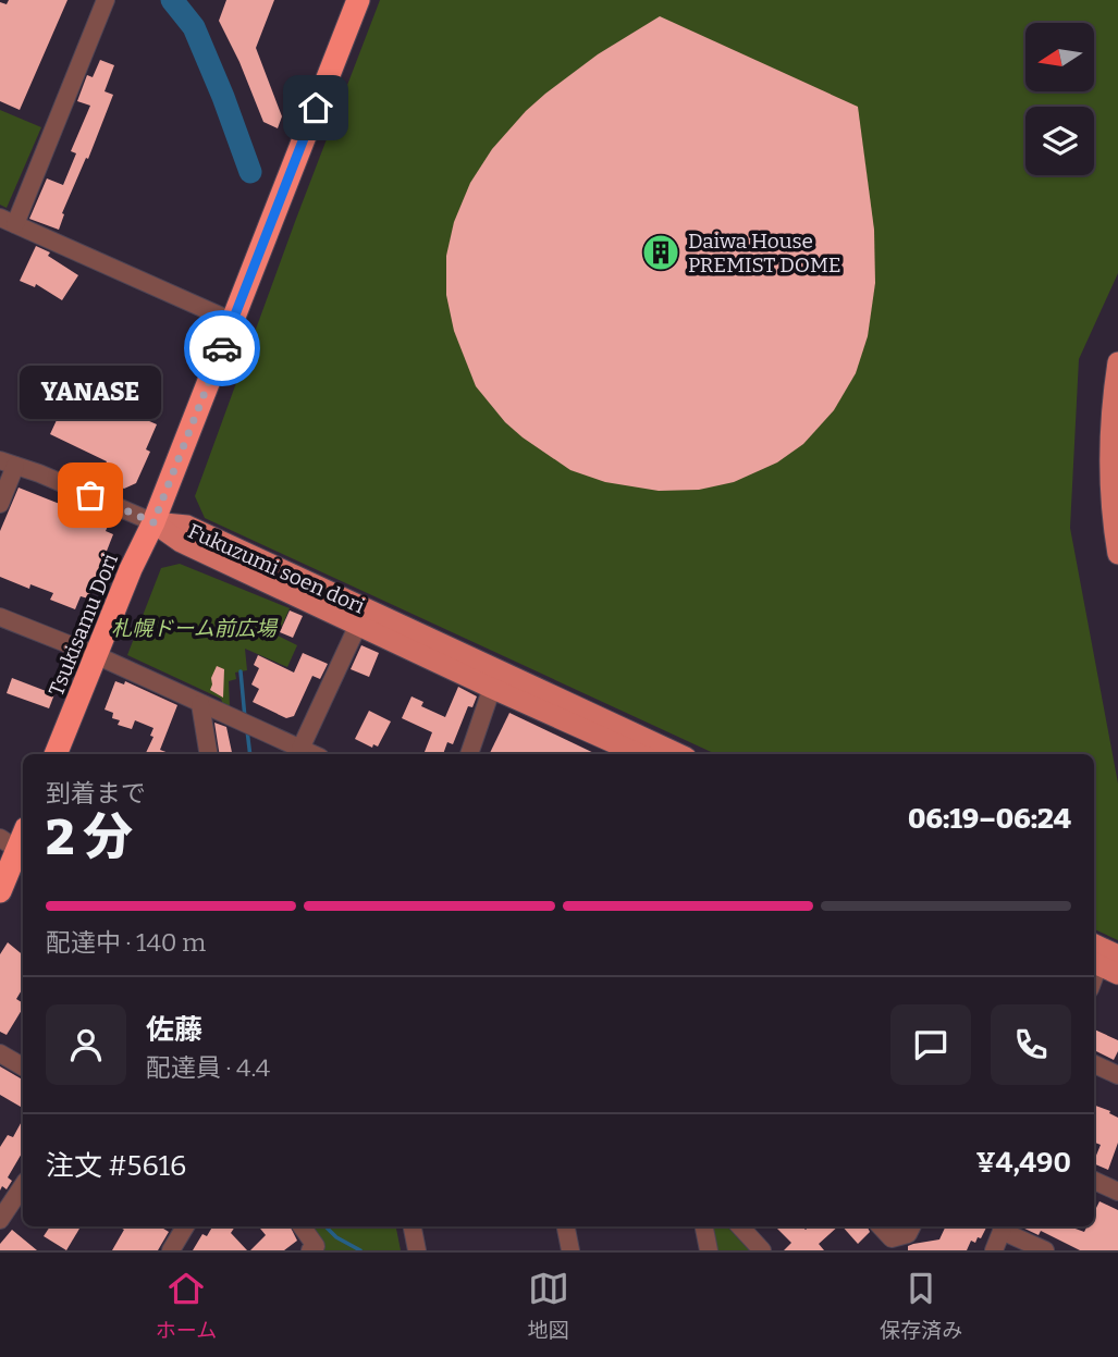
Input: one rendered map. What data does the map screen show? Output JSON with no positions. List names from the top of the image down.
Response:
{
  "streets": {
    "highway": ["Tsukisamu Dori"],
    "main road": ["Fukuzumi soen dori"]
  },
  "crossings": [
    ["Fukuzumi soen dori", "Tsukisamu Dori"]
  ],
  "parks": ["札幌ドーム前広場"],
  "places": {
    "building": ["Daiwa House PREMIST DOME"],
    "other": ["YANASE"]
  },
  "north": "left",
  "page": {
    "bubble": "YANASE",
    "heading": ["2 分", "到着まで", "06:19–06:24"],
    "panel": [
      "佐藤",
      "配達員 · 4.4",
      "注文 #5616",
      "¥4,490"
    ],
    "bar": "配達中 · 140 m",
    "tabs": ["ホーム", "地図", "保存済み"]
  }
}
